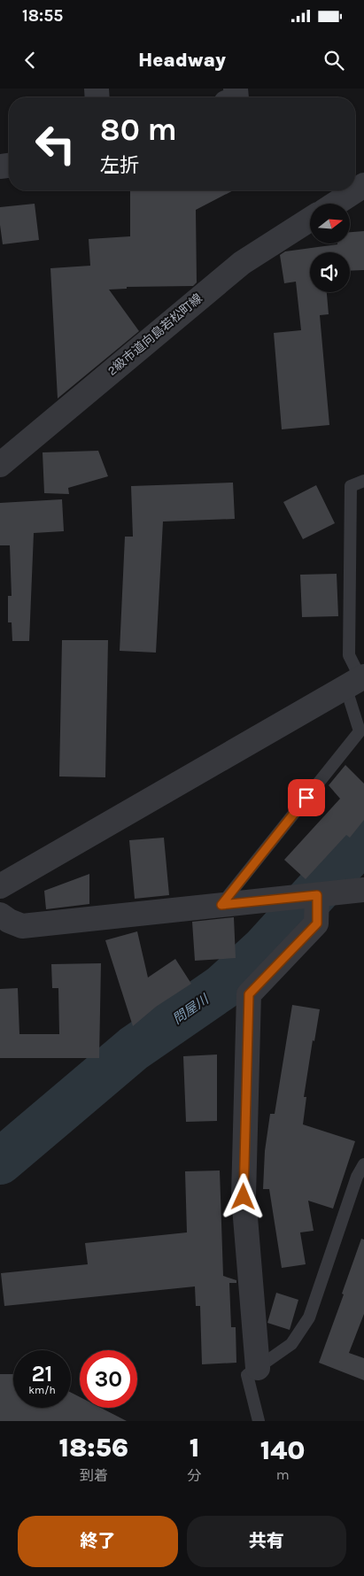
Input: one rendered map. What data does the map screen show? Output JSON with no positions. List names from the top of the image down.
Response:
{
  "streets": {
    "street": ["2級市道向島若松町線"]
  },
  "water": ["問屋川"],
  "north": "right",
  "page": {
    "status": "18:55",
    "header": "Headway",
    "turn": ["80 m", "左折"],
    "speed": "21 km/h",
    "limit": "30",
    "eta": [
      "18:56",
      "到着",
      "1",
      "分",
      "140",
      "m"
    ],
    "buttons": ["終了", "共有"]
  }
}
